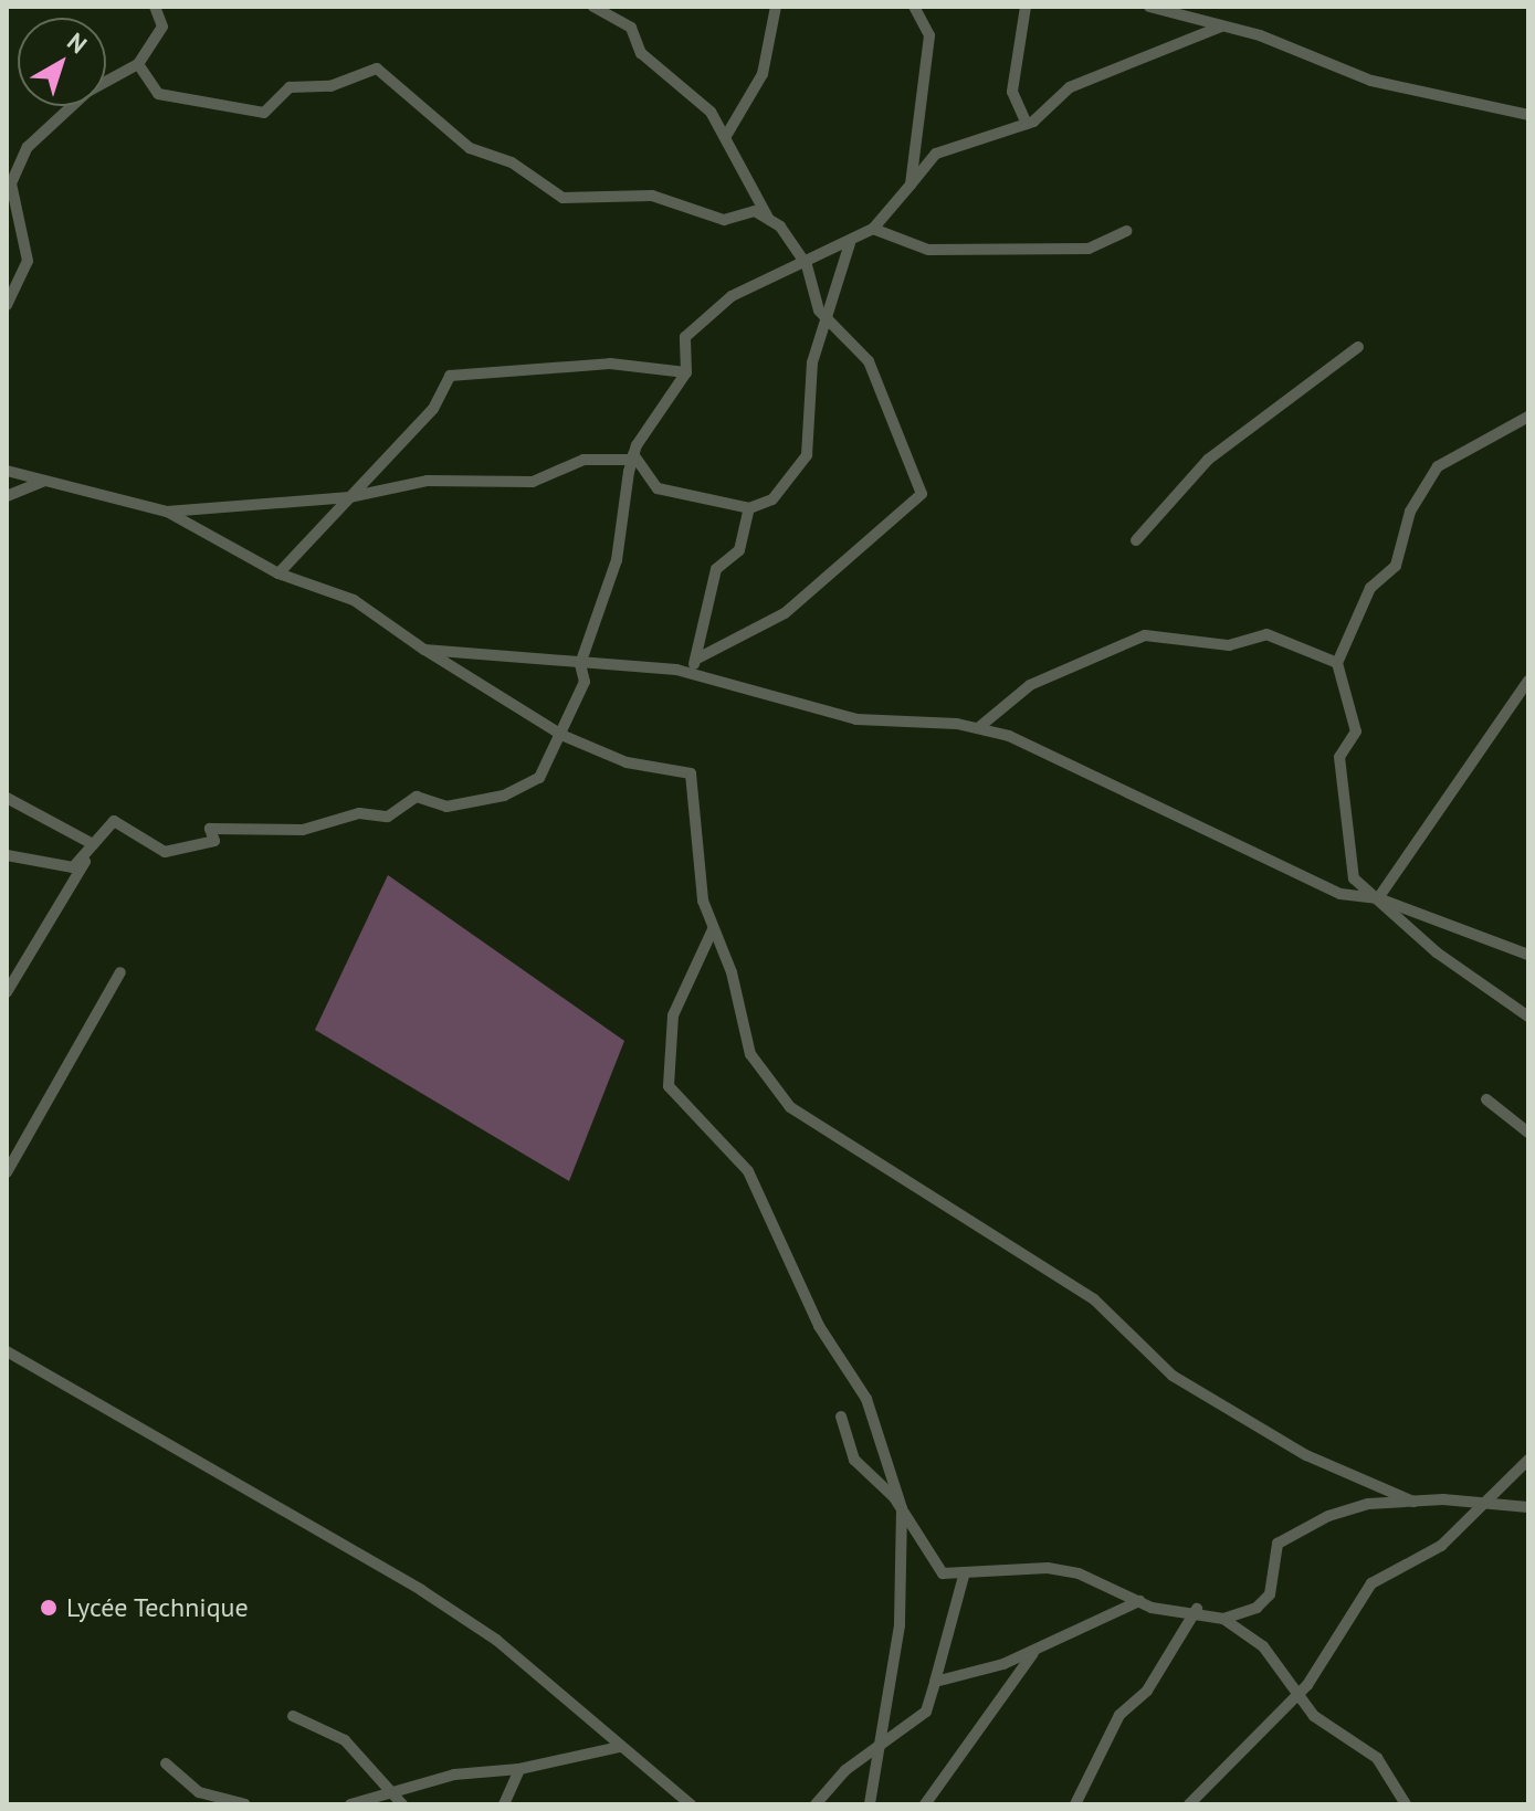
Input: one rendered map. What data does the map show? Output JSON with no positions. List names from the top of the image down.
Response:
{
  "places": ["Lycée Technique"],
  "north": "top right"
}
